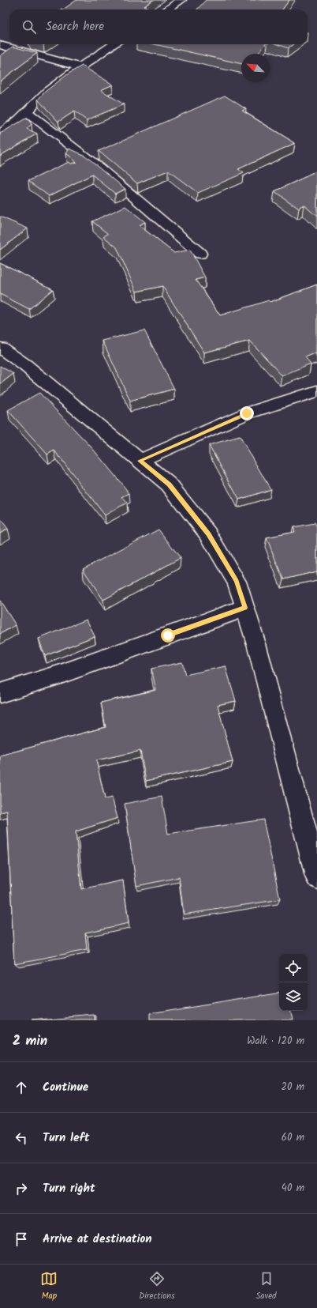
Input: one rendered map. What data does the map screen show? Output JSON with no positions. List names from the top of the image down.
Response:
{
  "north": "top left",
  "page": {
    "search": "Search here",
    "heading": ["2 min", "Walk · 120 m"],
    "list": [
      ["Continue", "20 m"],
      ["Turn left", "60 m"],
      ["Turn right", "40 m"],
      "Arrive at destination"
    ],
    "nav": ["Map", "Directions", "Saved"]
  }
}
